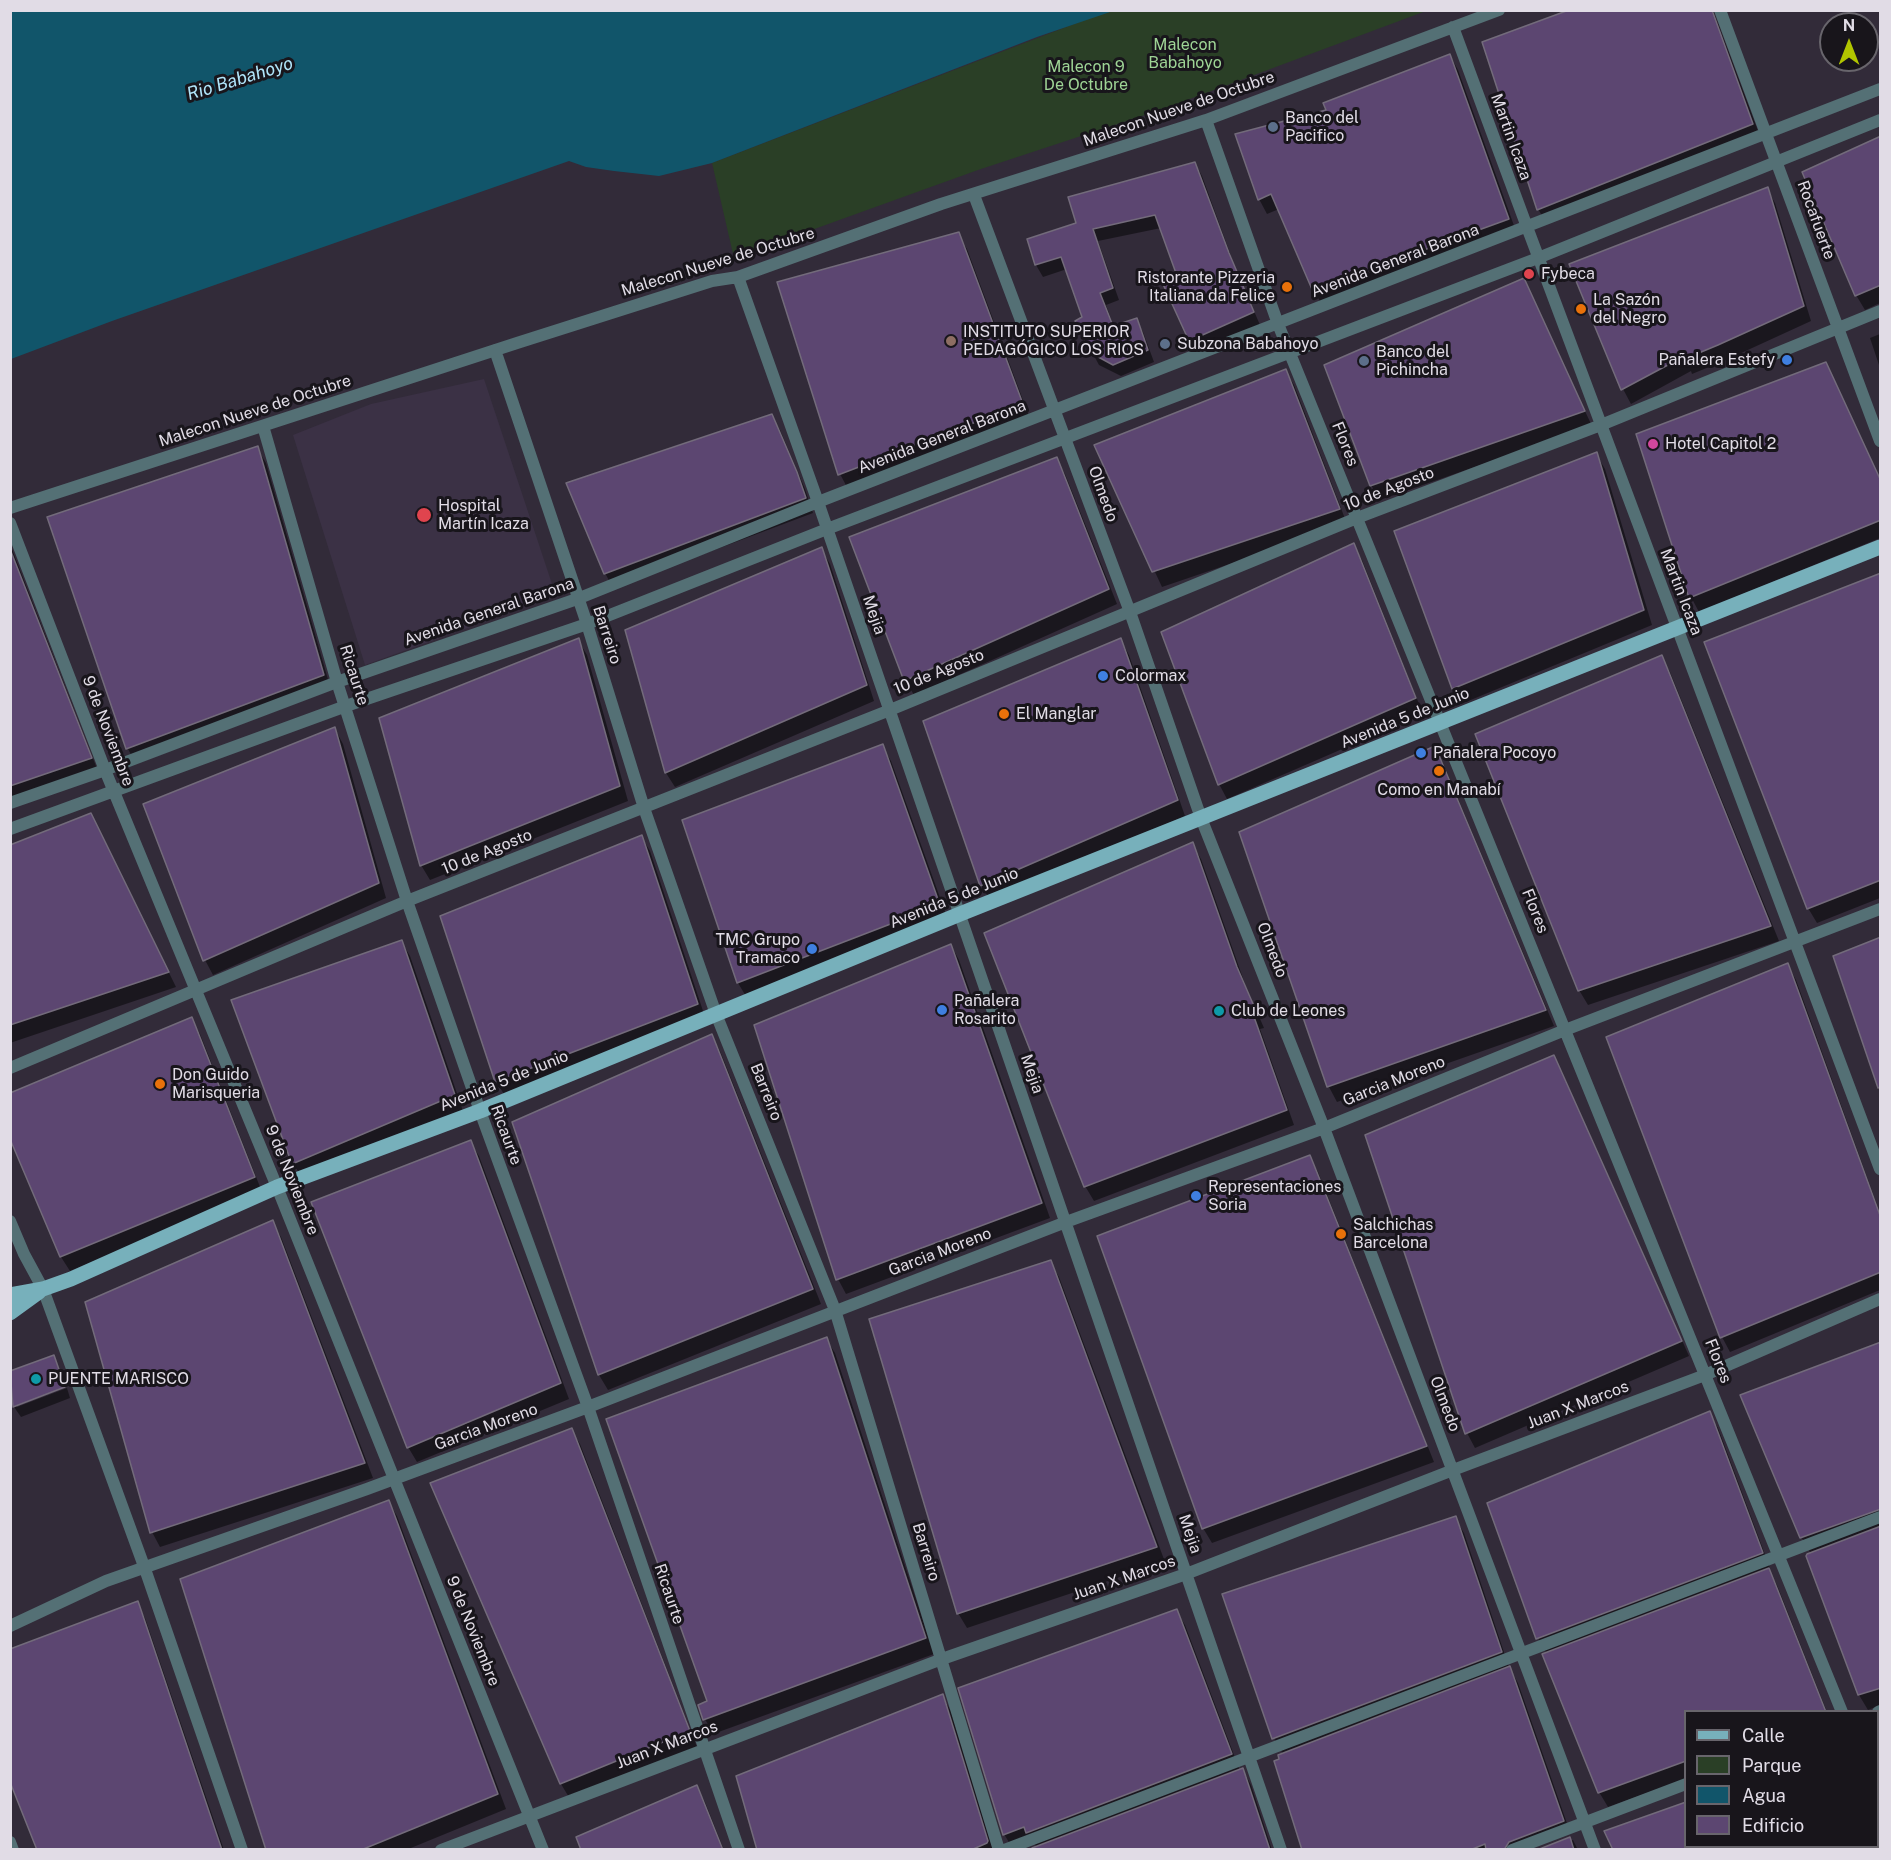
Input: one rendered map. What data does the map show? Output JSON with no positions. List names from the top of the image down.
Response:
{
  "streets": {
    "main road": ["Avenida 5 de Junio"],
    "street": [
      "Malecon Nueve de Octubre",
      "Martin Icaza",
      "Rocafuerte",
      "Avenida General Barona",
      "Flores",
      "10 de Agosto",
      "Olmedo",
      "Mejia",
      "Barreiro",
      "Ricaurte",
      "9 de Noviembre",
      "Garcia Moreno",
      "Juan X Marcos"
    ]
  },
  "crossings": [
    ["Malecon Nueve de Octubre", "Martin Icaza"],
    ["Malecon Nueve de Octubre", "Flores"],
    ["Malecon Nueve de Octubre", "Olmedo"],
    ["Malecon Nueve de Octubre", "Mejia"],
    ["Malecon Nueve de Octubre", "Barreiro"],
    ["Malecon Nueve de Octubre", "Ricaurte"],
    ["Martin Icaza", "Avenida General Barona"],
    ["Martin Icaza", "10 de Agosto"],
    ["Martin Icaza", "Avenida 5 de Junio"],
    ["Martin Icaza", "Garcia Moreno"],
    ["Rocafuerte", "Avenida General Barona"],
    ["Rocafuerte", "10 de Agosto"],
    ["Avenida General Barona", "Flores"],
    ["Avenida General Barona", "Olmedo"],
    ["Avenida General Barona", "Mejia"],
    ["Avenida General Barona", "Barreiro"],
    ["Avenida General Barona", "Ricaurte"],
    ["Avenida General Barona", "9 de Noviembre"],
    ["Flores", "10 de Agosto"],
    ["Flores", "Avenida 5 de Junio"],
    ["Flores", "Garcia Moreno"],
    ["Flores", "Juan X Marcos"],
    ["10 de Agosto", "Olmedo"],
    ["10 de Agosto", "Mejia"],
    ["10 de Agosto", "Barreiro"],
    ["10 de Agosto", "Ricaurte"],
    ["10 de Agosto", "9 de Noviembre"],
    ["Olmedo", "Avenida 5 de Junio"],
    ["Olmedo", "Garcia Moreno"],
    ["Olmedo", "Juan X Marcos"],
    ["Mejia", "Avenida 5 de Junio"],
    ["Mejia", "Garcia Moreno"],
    ["Mejia", "Juan X Marcos"],
    ["Barreiro", "Avenida 5 de Junio"],
    ["Barreiro", "Garcia Moreno"],
    ["Barreiro", "Juan X Marcos"],
    ["Ricaurte", "Avenida 5 de Junio"],
    ["Ricaurte", "Garcia Moreno"],
    ["Ricaurte", "Juan X Marcos"],
    ["Avenida 5 de Junio", "9 de Noviembre"],
    ["9 de Noviembre", "Garcia Moreno"],
    ["9 de Noviembre", "Juan X Marcos"]
  ],
  "water": ["Rio Babahoyo"],
  "parks": ["Malecon Babahoyo", "Malecon 9 De Octubre"],
  "places": [
    "Banco del Pacifico",
    "Fybeca",
    "Ristorante Pizzeria Italiana da Felice",
    "La Sazón del Negro",
    "INSTITUTO SUPERIOR PEDAGÓGICO LOS RIOS",
    "Subzona Babahoyo",
    "Pañalera Estefy",
    "Banco del Pichincha",
    "Hotel Capitol 2",
    "Hospital Martín Icaza",
    "Colormax",
    "El Manglar",
    "Pañalera Pocoyo",
    "Como en Manabí",
    "TMC Grupo Tramaco",
    "Pañalera Rosarito",
    "Club de Leones",
    "Don Guido Marisqueria",
    "Representaciones Soria",
    "Salchichas Barcelona",
    "PUENTE MARISCO"
  ],
  "legend": [
    "Calle",
    "Parque",
    "Agua",
    "Edificio"
  ],
  "north": "top"
}
